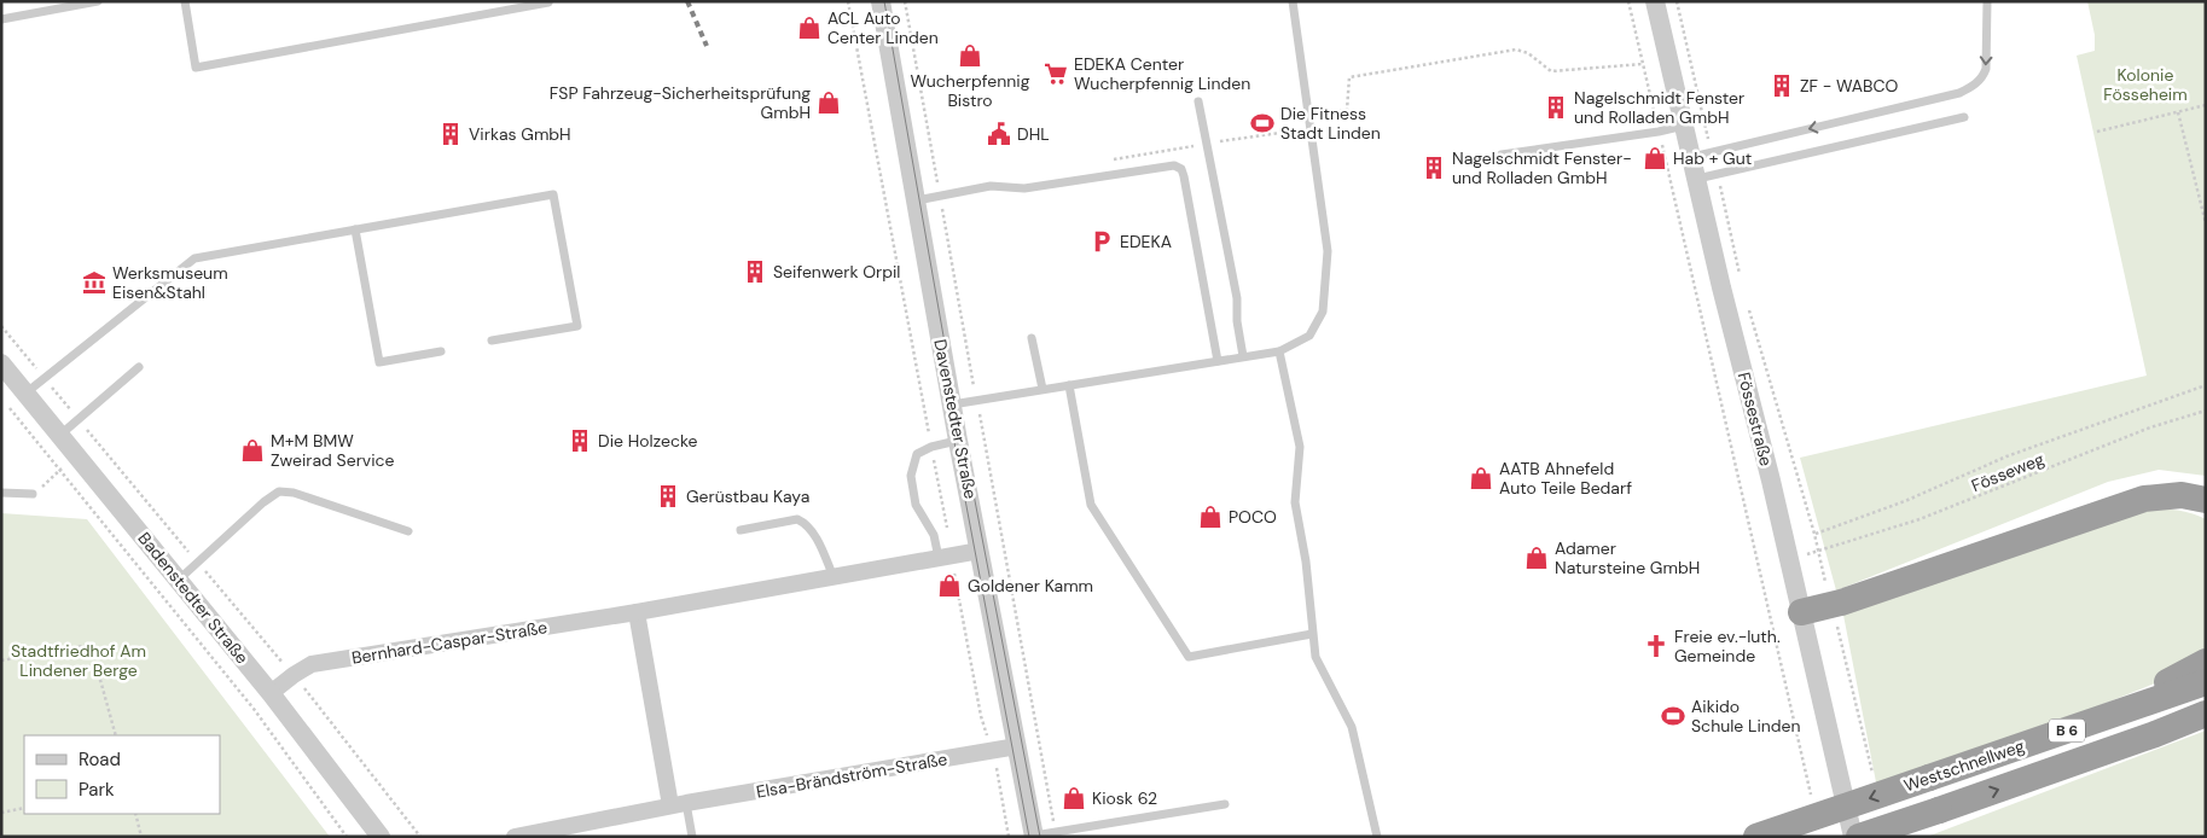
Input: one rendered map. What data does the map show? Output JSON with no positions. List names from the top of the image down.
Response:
{
  "streets": {
    "highway": ["B 6", "Westschnellweg"],
    "street": [
      "Davenstedter Straße",
      "Fössestraße",
      "Badenstedter Straße",
      "Bernhard-Caspar-Straße",
      "Elsa-Brändström-Straße"
    ],
    "path": ["Fösseweg"]
  },
  "crossings": [
    ["Davenstedter Straße", "Bernhard-Caspar-Straße"],
    ["Davenstedter Straße", "Elsa-Brändström-Straße"],
    ["Badenstedter Straße", "Bernhard-Caspar-Straße"]
  ],
  "parks": ["Kolonie Fösseheim", "Stadtfriedhof Am Lindener Berge"],
  "places": {
    "shop": [
      "ACL Auto Center Linden",
      "Wucherpfennig Bistro",
      "FSP Fahrzeug-Sicherheitsprüfung GmbH",
      "Hab + Gut",
      "M+M BMW Zweirad Service",
      "AATB Ahnefeld Auto Teile Bedarf",
      "POCO",
      "Adamer Natursteine GmbH",
      "Goldener Kamm",
      "Kiosk 62"
    ],
    "supermarket": ["EDEKA Center Wucherpfennig Linden"],
    "building": [
      "ZF - WABCO",
      "Nagelschmidt Fenster und Rolladen GmbH",
      "Virkas GmbH",
      "Nagelschmidt Fenster- und Rolladen GmbH",
      "Seifenwerk Orpil",
      "Die Holzecke",
      "Gerüstbau Kaya"
    ],
    "sports": ["Die Fitness Stadt Linden", "Aikido Schule Linden"],
    "public building": ["DHL"],
    "parking": ["EDEKA"],
    "museum": ["Werksmuseum Eisen&Stahl"],
    "church": ["Freie ev.-luth. Gemeinde"]
  },
  "legend": ["Road", "Park"]
}
